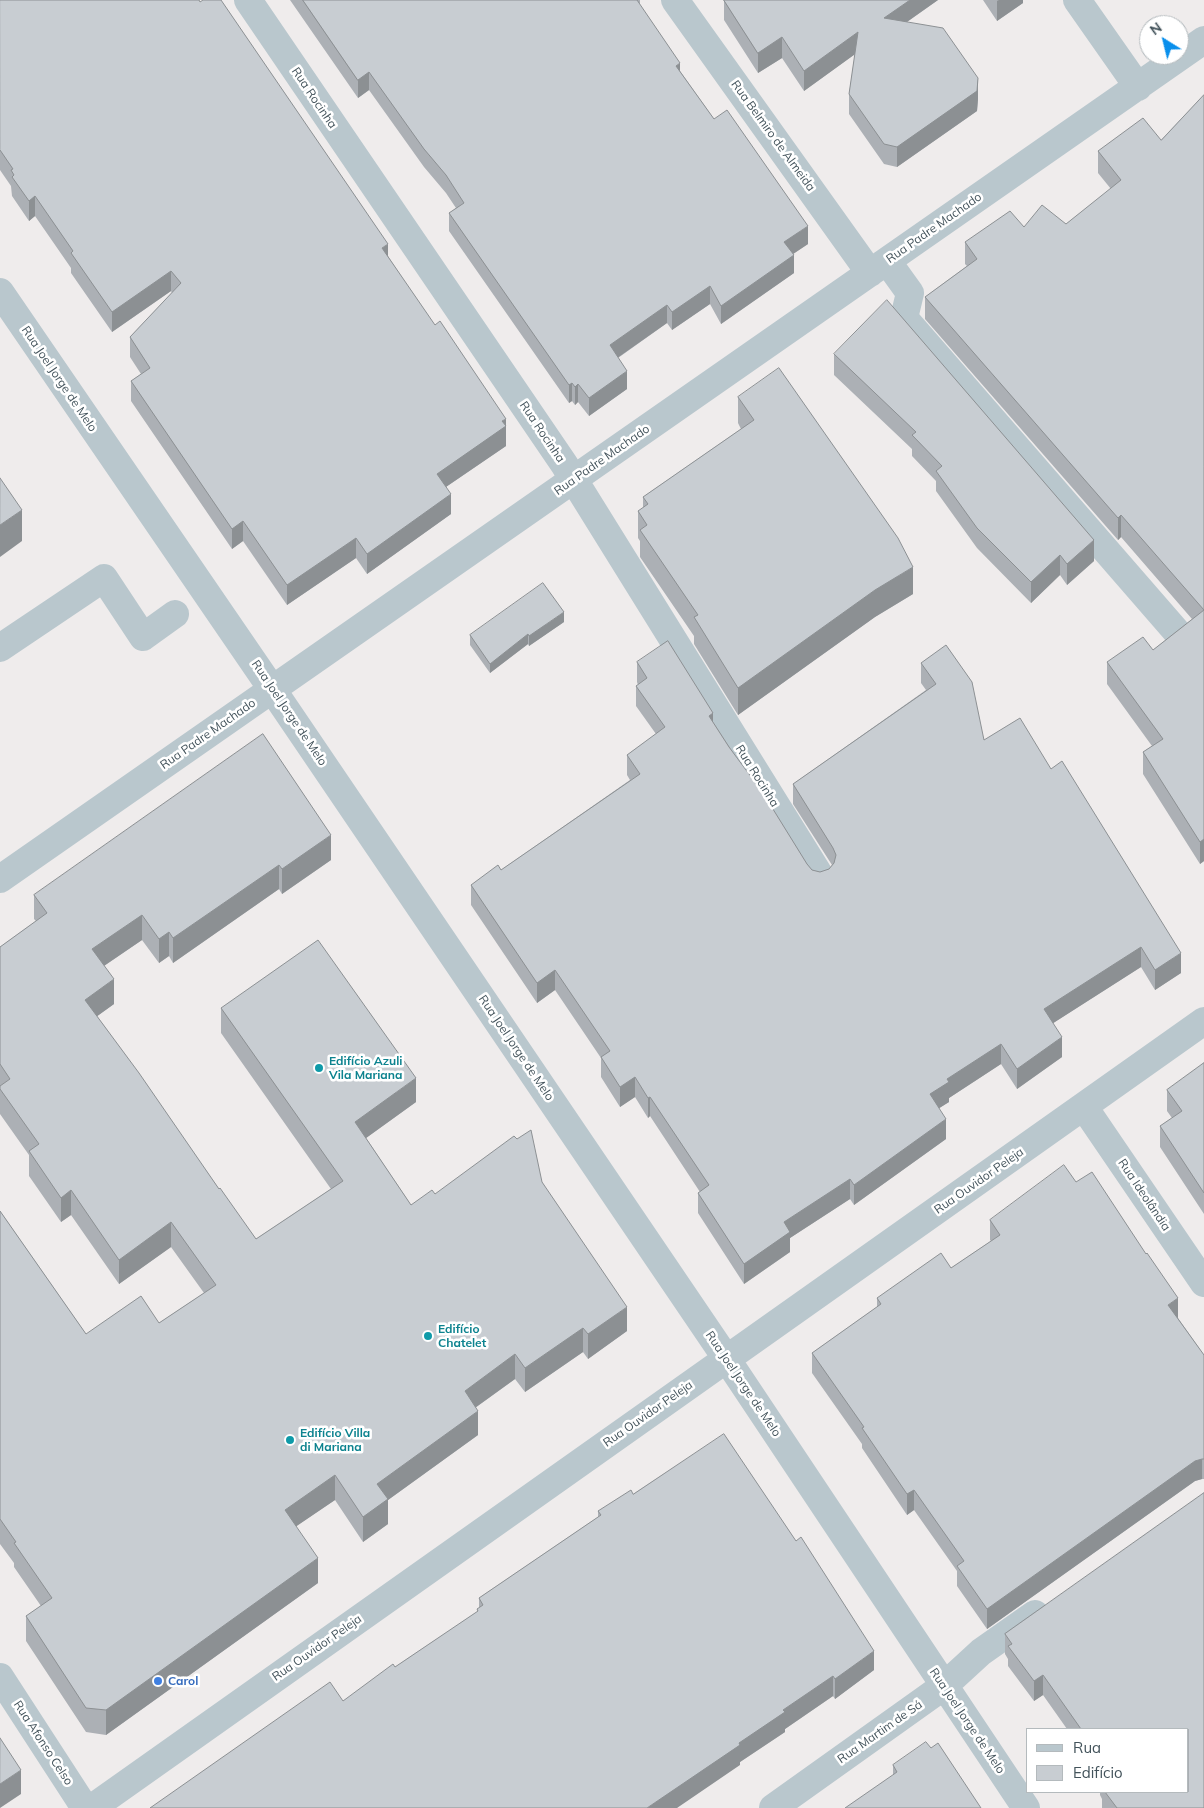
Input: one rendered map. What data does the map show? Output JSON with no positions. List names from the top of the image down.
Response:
{
  "streets": {
    "street": [
      "Rua Rocinha",
      "Rua Belmiro de Almeida",
      "Rua Padre Machado",
      "Rua Joel Jorge de Melo",
      "Rua Ouvidor Peleja",
      "Rua Ideolândia",
      "Rua Martim de Sá",
      "Rua Afonso Celso"
    ]
  },
  "crossings": [
    ["Rua Rocinha", "Rua Padre Machado"],
    ["Rua Belmiro de Almeida", "Rua Padre Machado"],
    ["Rua Padre Machado", "Rua Joel Jorge de Melo"],
    ["Rua Joel Jorge de Melo", "Rua Ouvidor Peleja"],
    ["Rua Joel Jorge de Melo", "Rua Martim de Sá"],
    ["Rua Ouvidor Peleja", "Rua Ideolândia"]
  ],
  "places": [
    "Edifício Azuli Vila Mariana",
    "Edifício Chatelet",
    "Edifício Villa di Mariana",
    "Carol"
  ],
  "legend": ["Rua", "Edifício"],
  "north": "top left"
}
